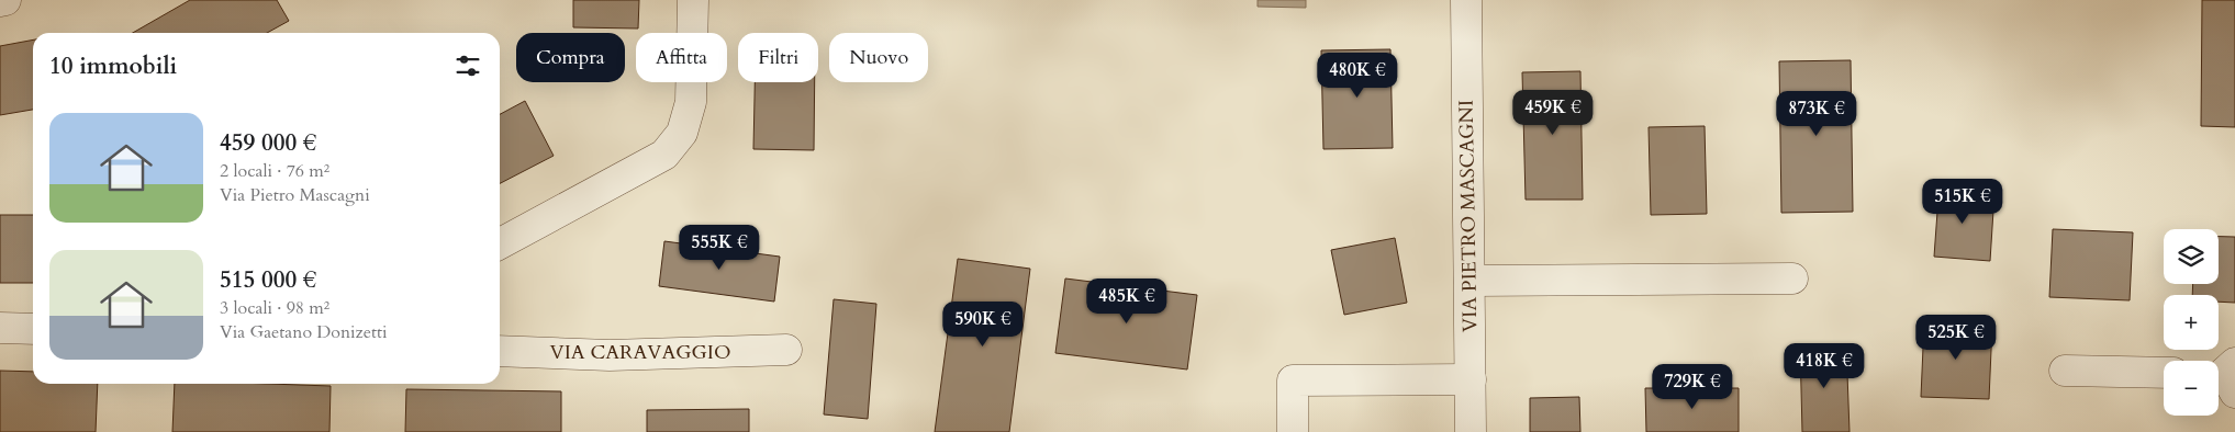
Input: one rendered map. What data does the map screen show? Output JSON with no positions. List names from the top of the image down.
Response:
{
  "streets": {
    "street": ["VIA PIETRO MASCAGNI", "VIA CARAVAGGIO"]
  },
  "page": {
    "chip": [
      "Compra",
      "Affitta",
      "Filtri",
      "Nuovo"
    ],
    "heading": "10 immobili",
    "price": [
      "480K €",
      "459K €",
      "873K €",
      "515K €",
      "555K €",
      "485K €",
      "590K €",
      "525K €",
      "418K €",
      "729K €"
    ],
    "list": [
      {
        "name": "459 000 €",
        "note": "2 locali · 76 m² · Via Pietro Mascagni"
      },
      {
        "name": "515 000 €",
        "note": "3 locali · 98 m² · Via Gaetano Donizetti"
      }
    ],
    "map_buttons": ["+", "−"]
  }
}
